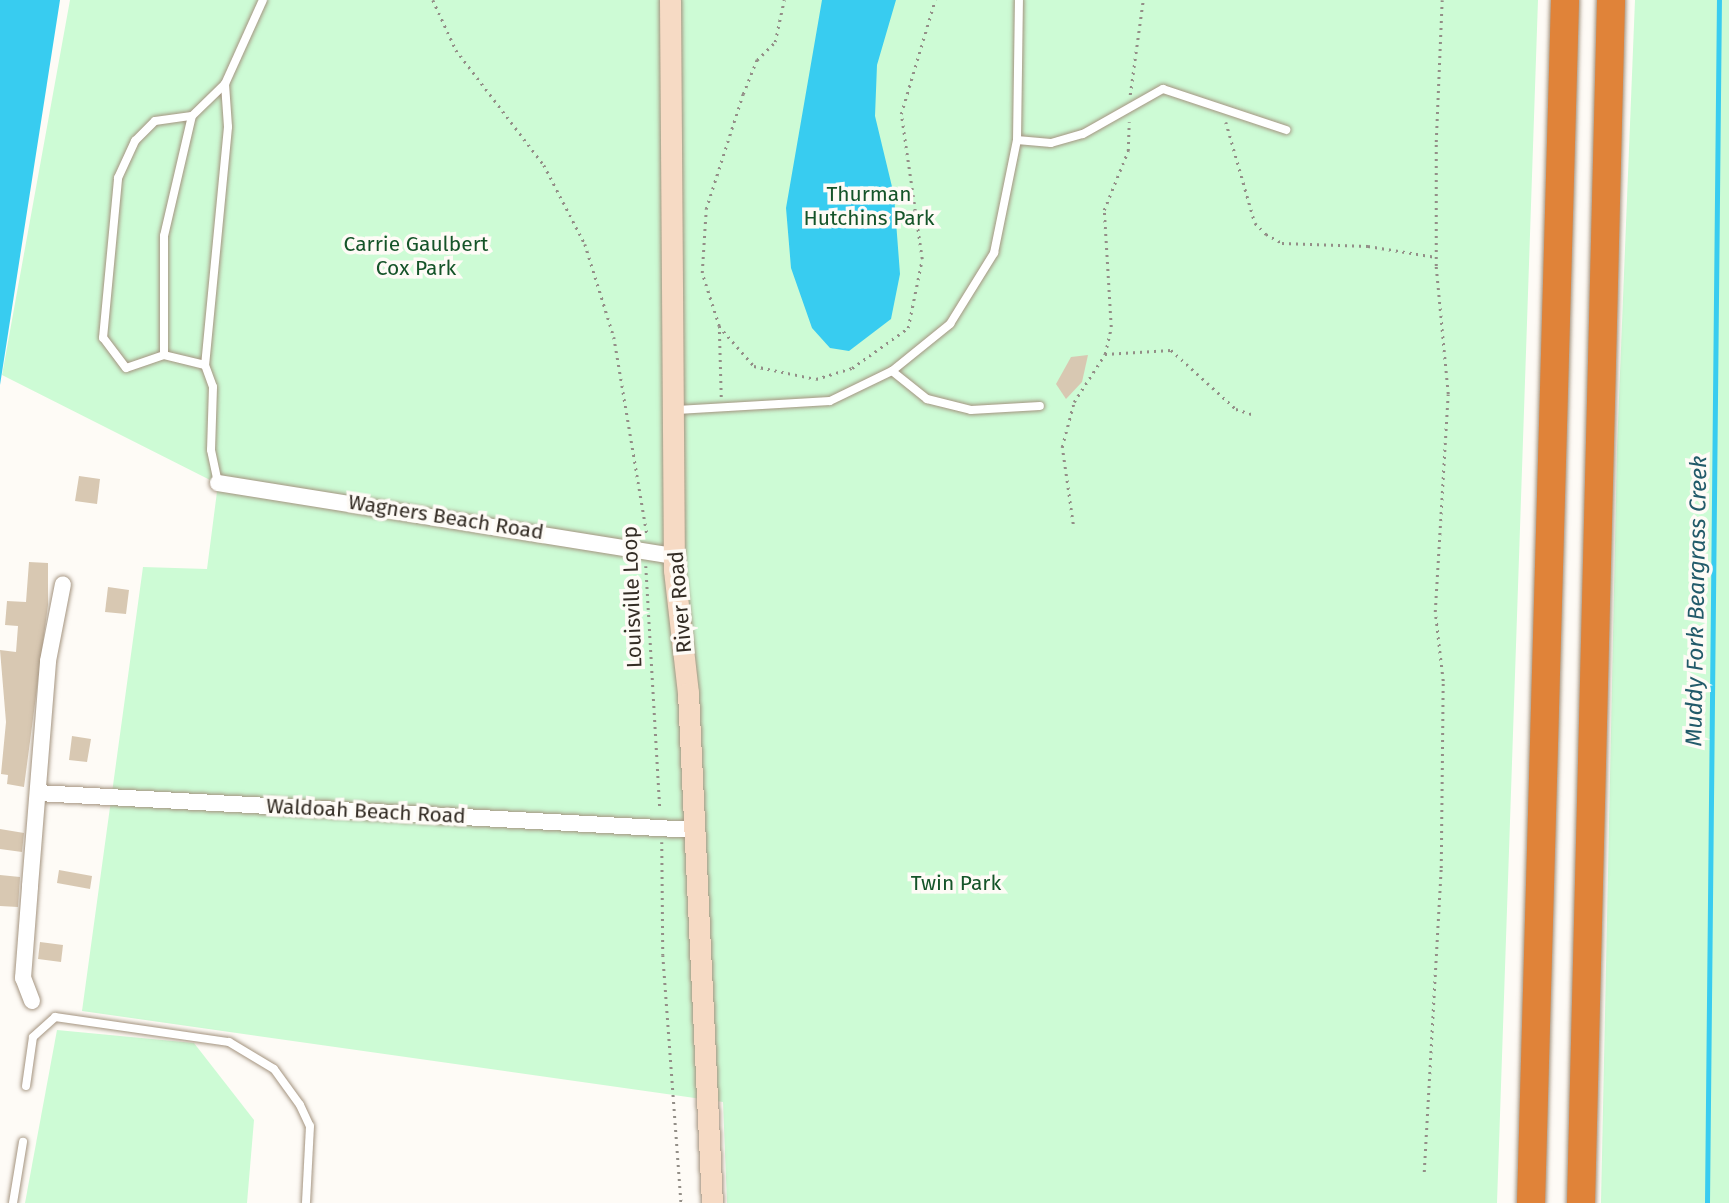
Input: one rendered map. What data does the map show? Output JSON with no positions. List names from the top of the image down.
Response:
{
  "streets": {
    "street": ["Wagners Beach Road", "River Road", "Waldoah Beach Road"],
    "path": ["Louisville Loop"]
  },
  "crossings": [
    ["Wagners Beach Road", "Louisville Loop"],
    ["Wagners Beach Road", "River Road"],
    ["Louisville Loop", "Waldoah Beach Road"],
    ["River Road", "Waldoah Beach Road"]
  ],
  "water": ["Muddy Fork Beargrass Creek"],
  "parks": ["Thurman Hutchins Park", "Carrie Gaulbert Cox Park", "Twin Park"]
}
